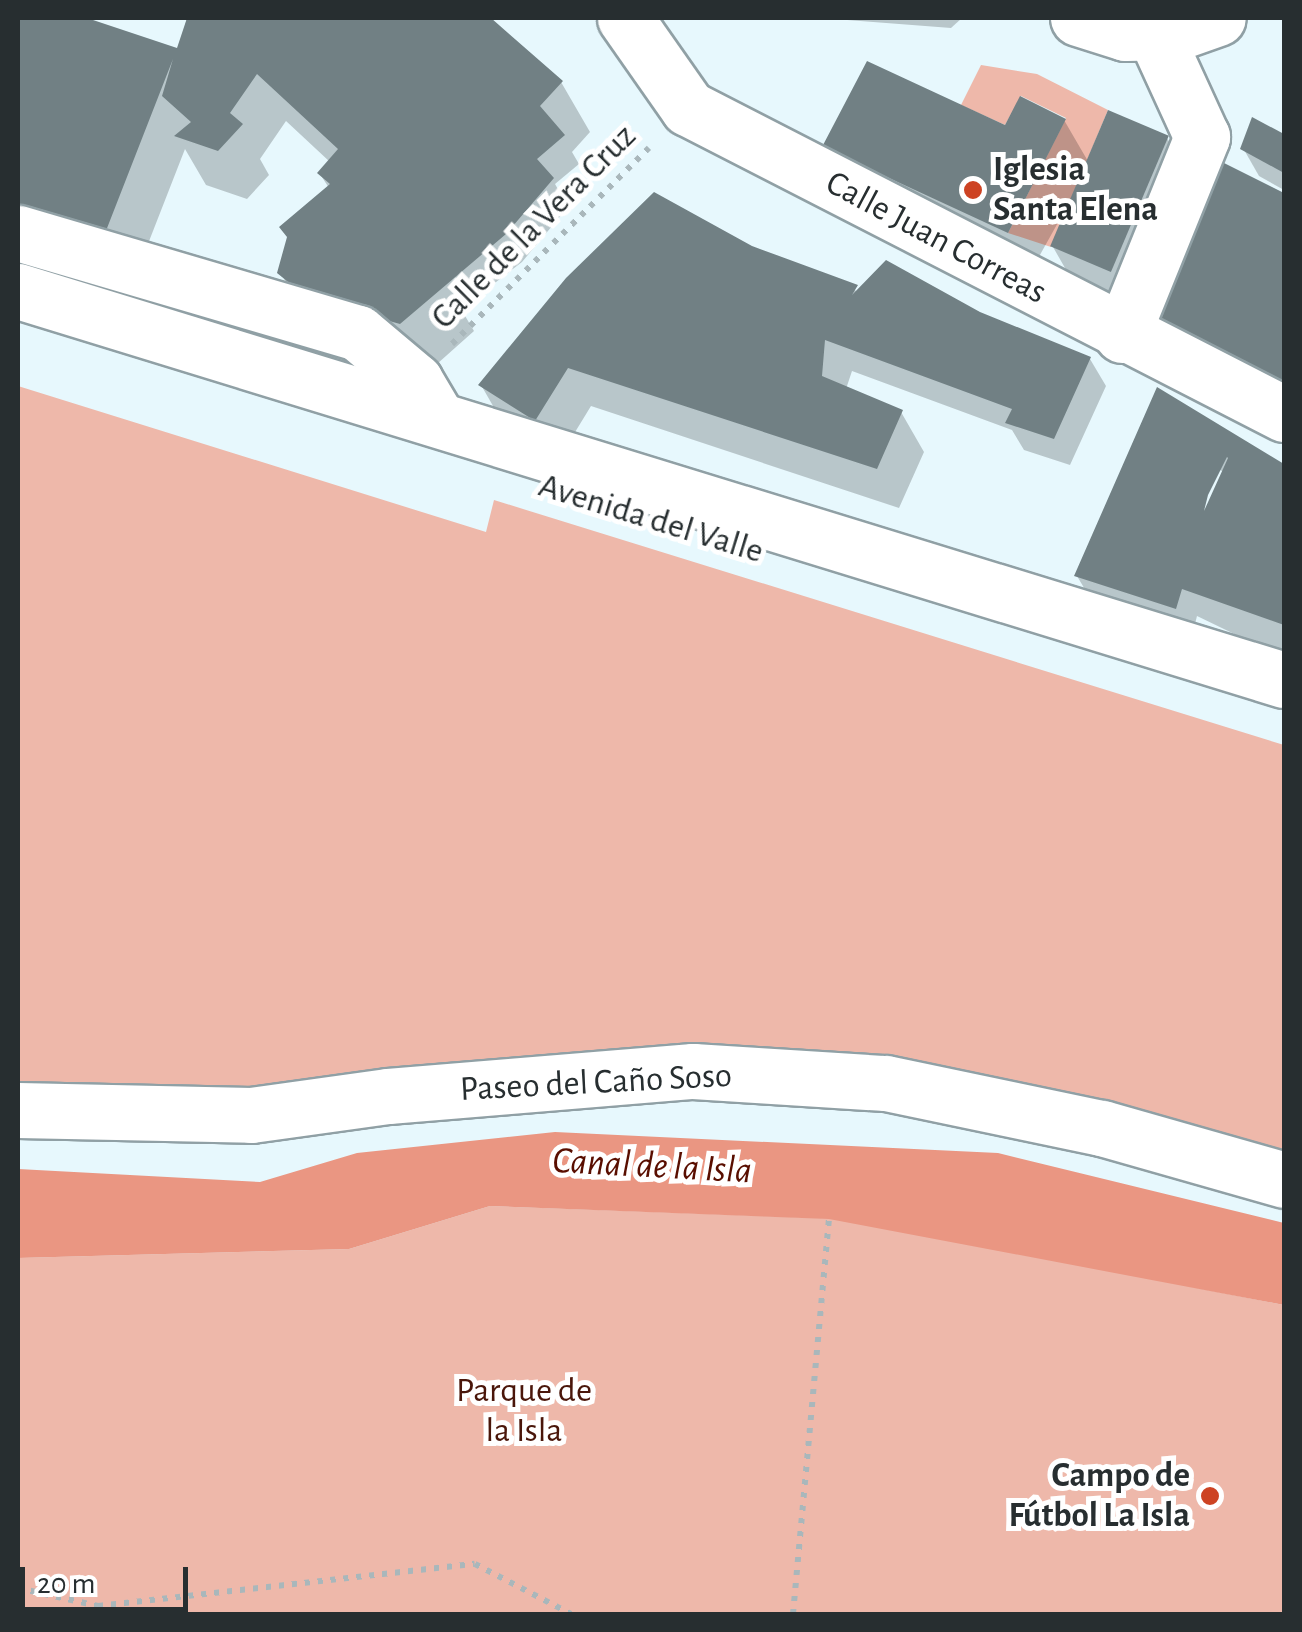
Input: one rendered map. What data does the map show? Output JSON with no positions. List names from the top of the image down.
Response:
{
  "streets": {
    "main road": ["Calle Juan Correas", "Avenida del Valle", "Paseo del Caño Soso"],
    "path": ["Calle de la Vera Cruz"]
  },
  "crossings": [
    ["Calle de la Vera Cruz", "Calle Juan Correas"],
    ["Calle de la Vera Cruz", "Avenida del Valle"]
  ],
  "water": ["Canal de la Isla"],
  "parks": ["Parque de la Isla"],
  "places": ["Iglesia Santa Elena", "Campo de Fútbol La Isla"],
  "scale_bar": "20 m"
}
